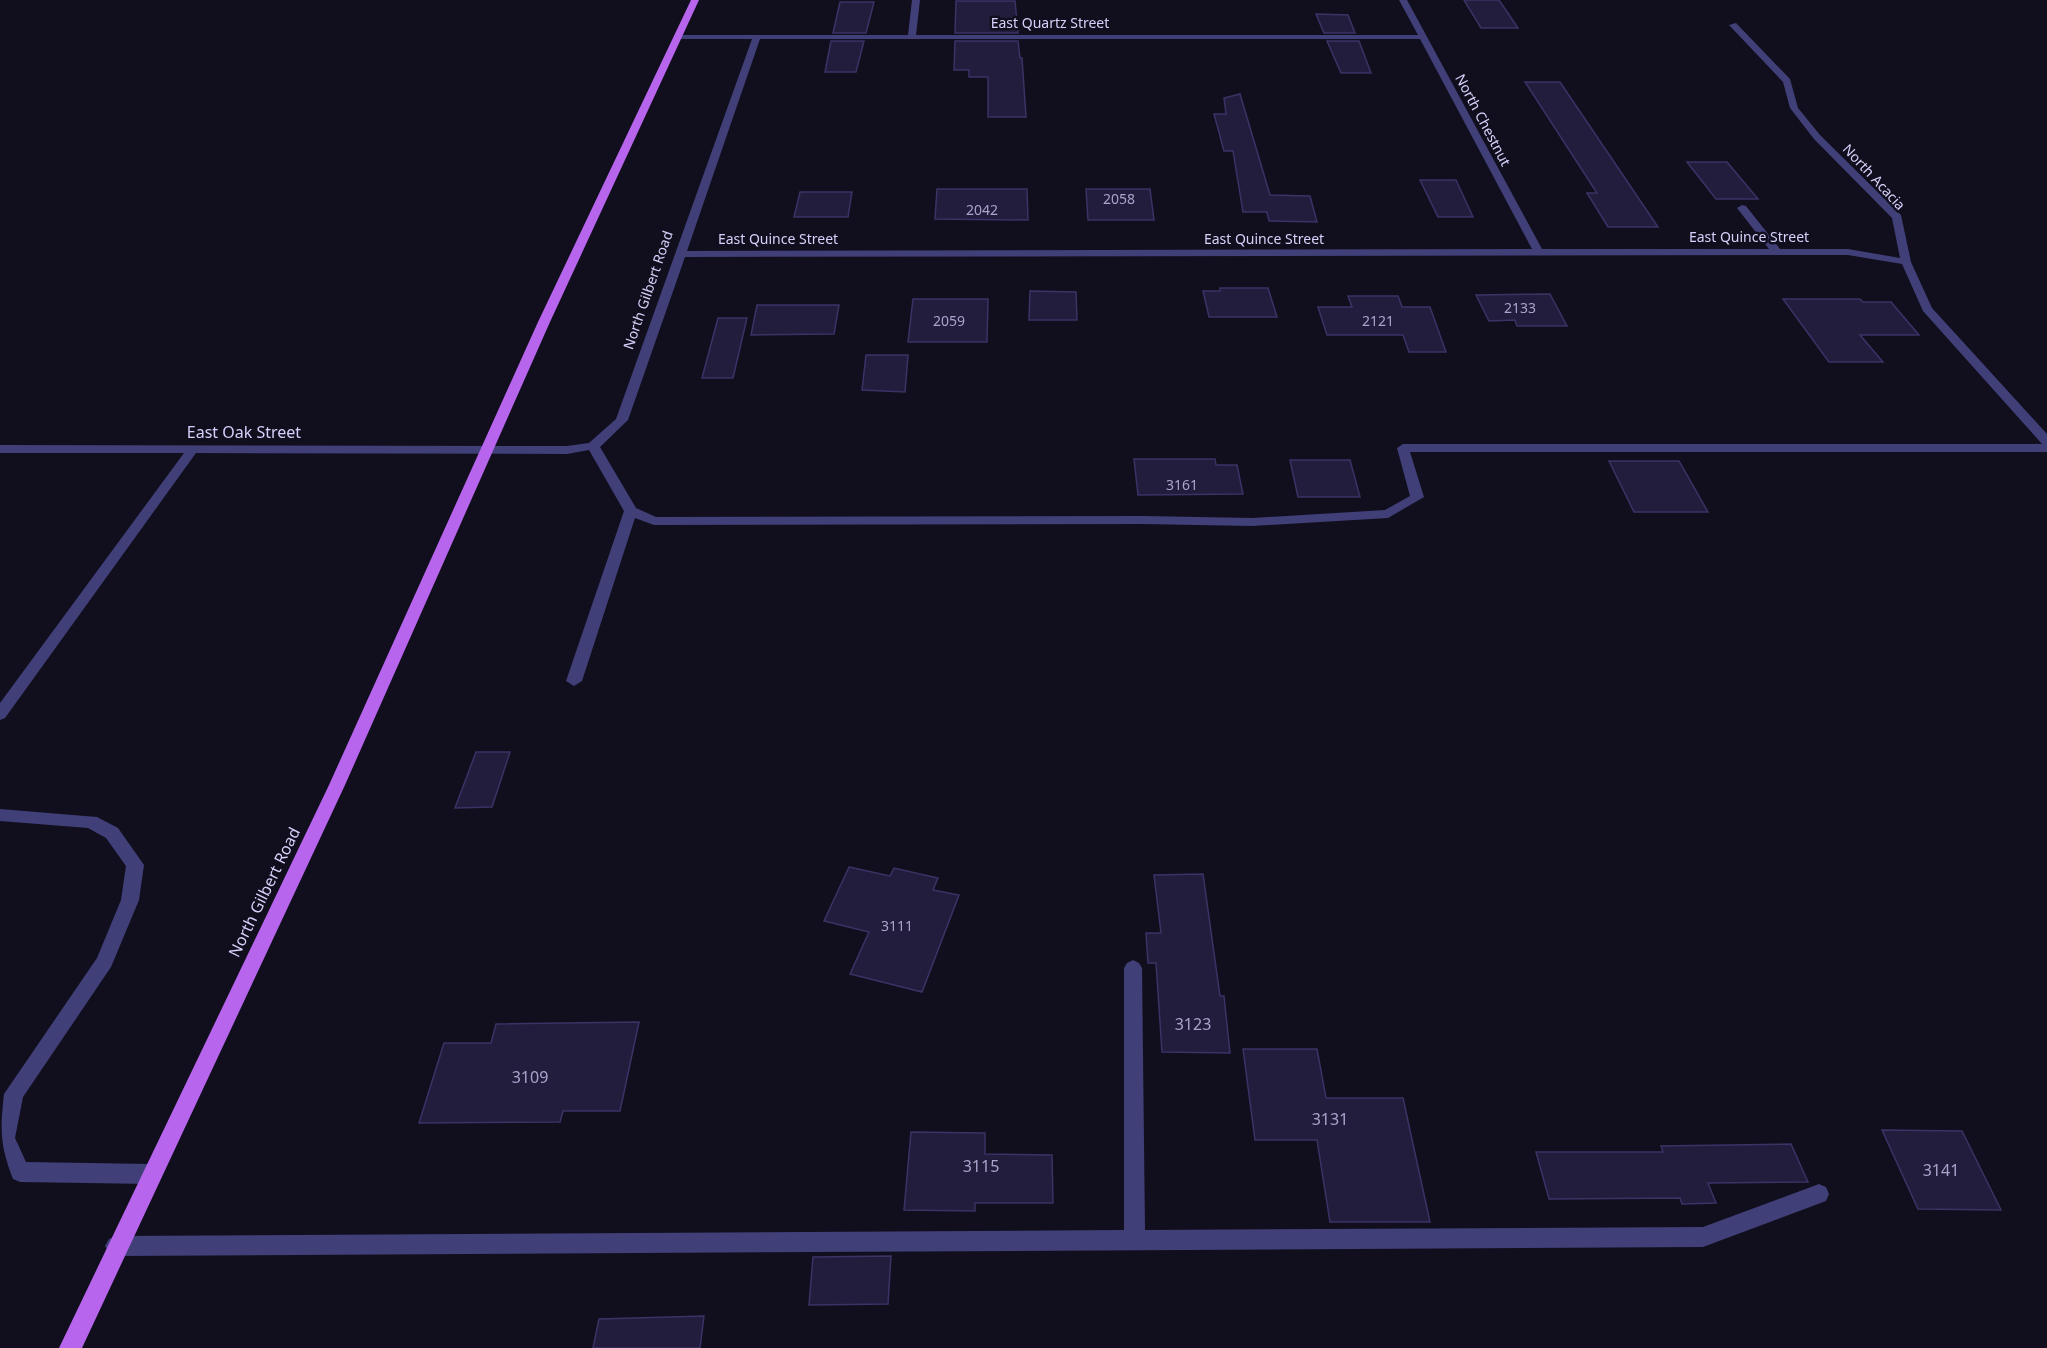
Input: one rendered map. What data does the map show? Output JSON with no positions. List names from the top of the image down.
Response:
{
  "streets": {
    "main road": ["North Gilbert Road"],
    "street": [
      "East Quartz Street",
      "North Chestnut",
      "North Acacia",
      "East Quince Street",
      "East Oak Street"
    ]
  },
  "crossings": [
    ["East Quartz Street", "North Chestnut"],
    ["East Quartz Street", "North Gilbert Road"],
    ["North Chestnut", "East Quince Street"],
    ["North Acacia", "East Quince Street"],
    ["East Quince Street", "North Gilbert Road"],
    ["North Gilbert Road", "East Oak Street"]
  ],
  "house_numbers": [
    "2058",
    "2042",
    "2133",
    "2059",
    "2121",
    "3161",
    "3111",
    "3123",
    "3109",
    "3131",
    "3115",
    "3141"
  ]
}
